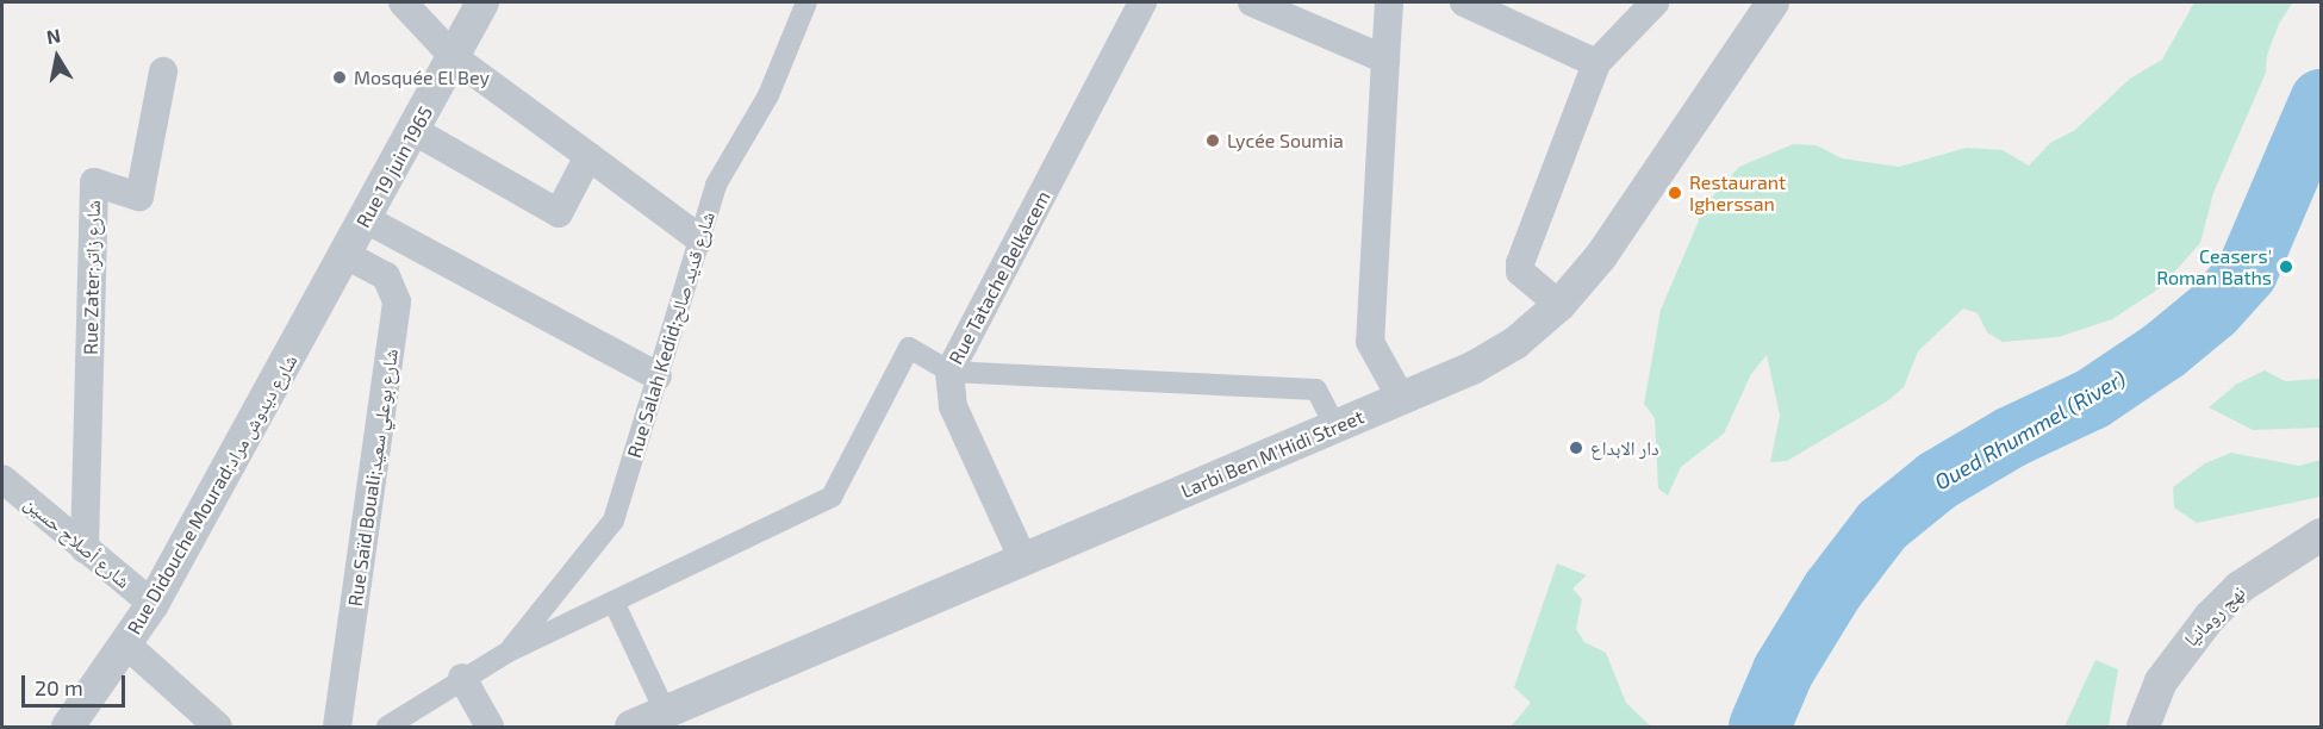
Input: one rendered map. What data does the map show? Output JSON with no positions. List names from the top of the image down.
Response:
{
  "streets": {
    "street": [
      "Rue 19 juin 1965",
      "Rue Zater;شارع زاتر",
      "Rue Tatache Belkacem",
      "Rue Salah Kedid;شارع قديد صالح",
      "Larbi Ben M'Hidi Street",
      "Rue Saïd Bouali;شارع بوعلي سعيد",
      "Rue Didouche Mourad;شارع ديدوش مراد",
      "شارع أصلاح حسين",
      "نهج رومانيا"
    ]
  },
  "crossings": [
    ["Rue 19 juin 1965", "Rue Saïd Bouali;شارع بوعلي سعيد"],
    ["Rue 19 juin 1965", "Rue Didouche Mourad;شارع ديدوش مراد"],
    ["Rue Zater;شارع زاتر", "شارع أصلاح حسين"],
    ["Rue Tatache Belkacem", "Larbi Ben M'Hidi Street"],
    ["Rue Saïd Bouali;شارع بوعلي سعيد", "Rue Didouche Mourad;شارع ديدوش مراد"],
    ["Rue Didouche Mourad;شارع ديدوش مراد", "شارع أصلاح حسين"]
  ],
  "water": ["Oued Rhummel (River)"],
  "places": [
    "Mosquée El Bey",
    "Lycée Soumia",
    "Restaurant Igherssan",
    "Ceasers' Roman Baths",
    "دار الابداع"
  ],
  "scale_bar": "20 m",
  "north": "top"
}
